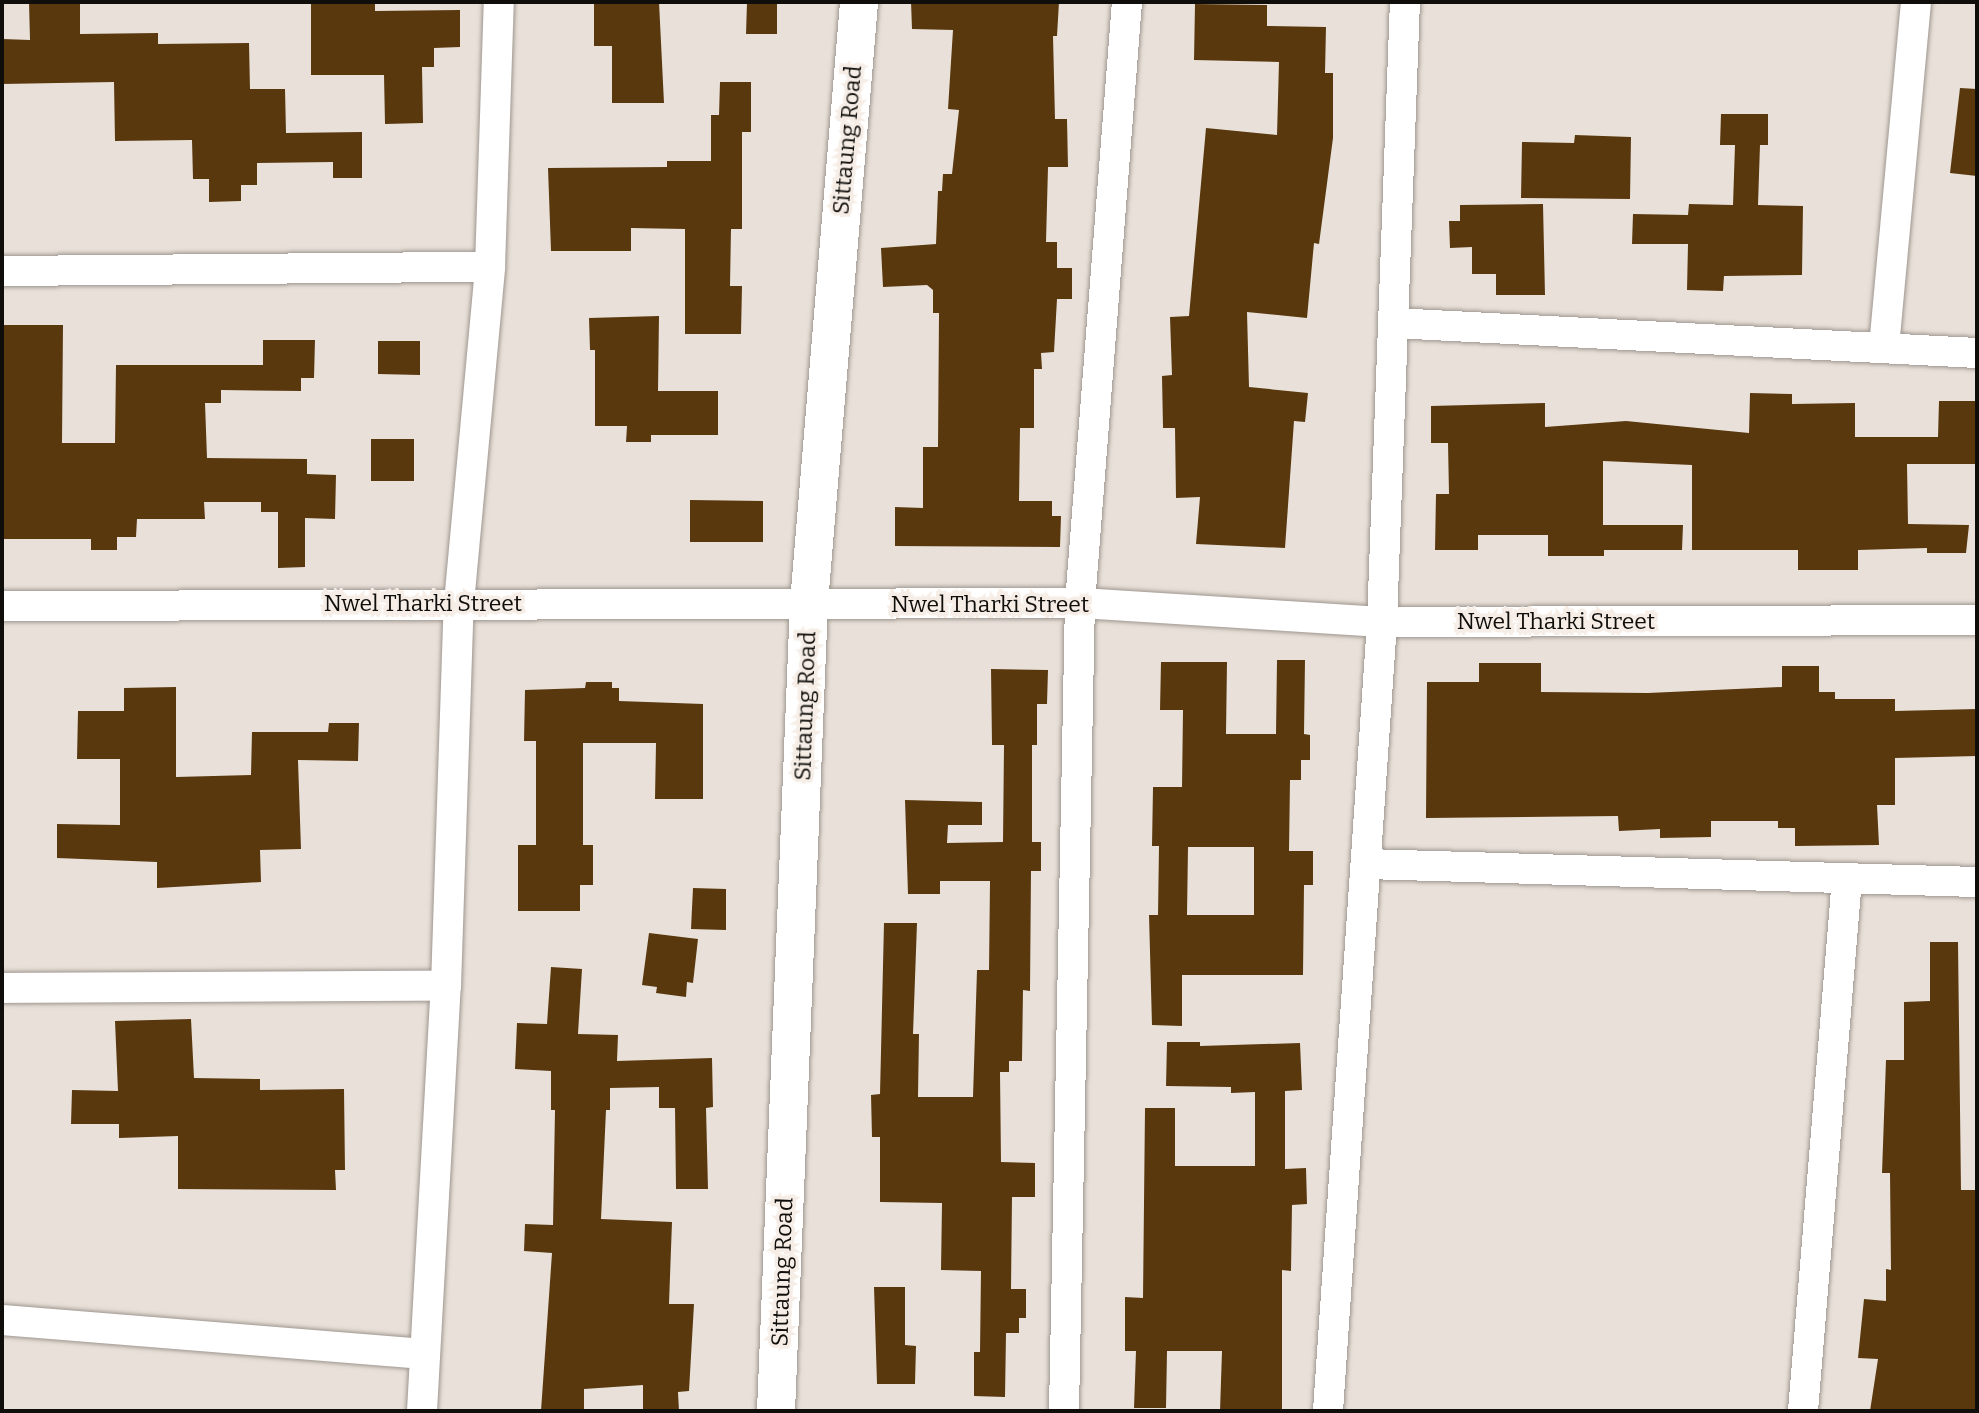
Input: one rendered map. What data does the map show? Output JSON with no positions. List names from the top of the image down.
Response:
{
  "streets": {
    "street": ["Sittaung Road", "Nwel Tharki Street"]
  },
  "crossings": [
    ["Sittaung Road", "Nwel Tharki Street"]
  ]
}
